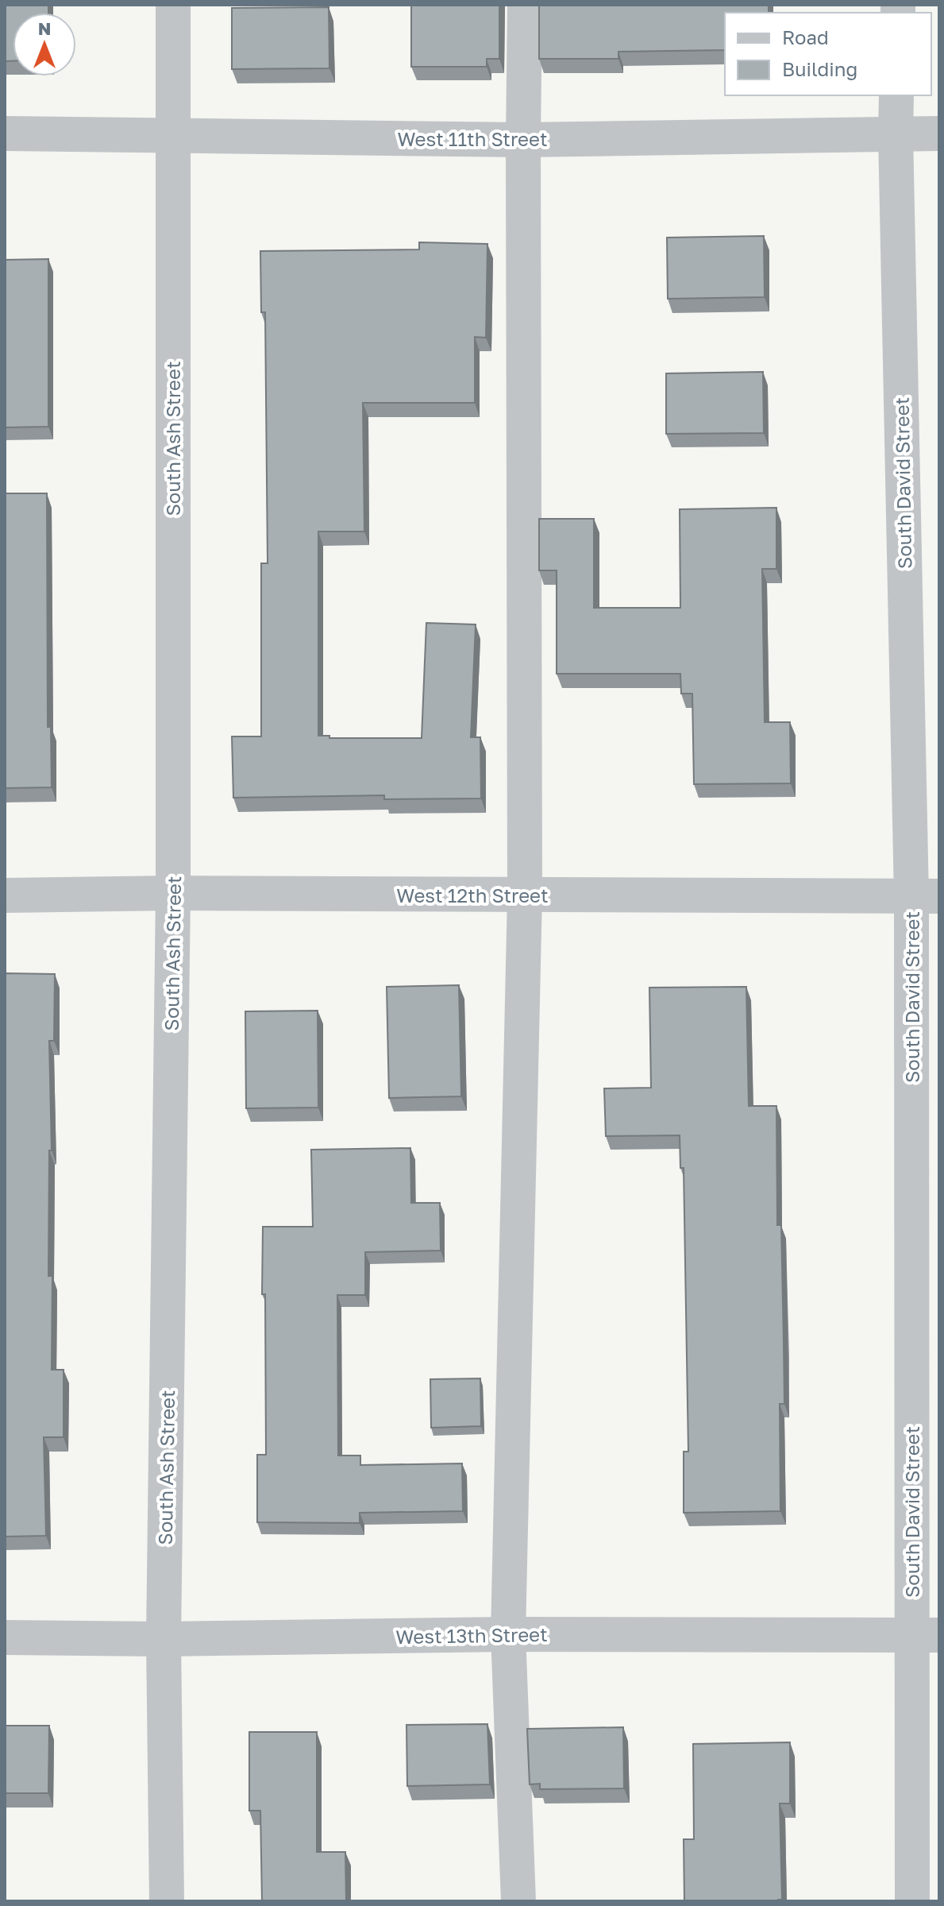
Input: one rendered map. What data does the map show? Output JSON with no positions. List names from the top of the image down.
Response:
{
  "streets": {
    "street": [
      "West 11th Street",
      "South Ash Street",
      "South David Street",
      "West 12th Street",
      "West 13th Street"
    ]
  },
  "crossings": [
    ["West 11th Street", "South Ash Street"],
    ["West 11th Street", "South David Street"],
    ["South Ash Street", "West 12th Street"],
    ["South Ash Street", "West 13th Street"],
    ["South David Street", "West 12th Street"],
    ["South David Street", "West 13th Street"]
  ],
  "legend": ["Road", "Building"],
  "north": "top"
}
